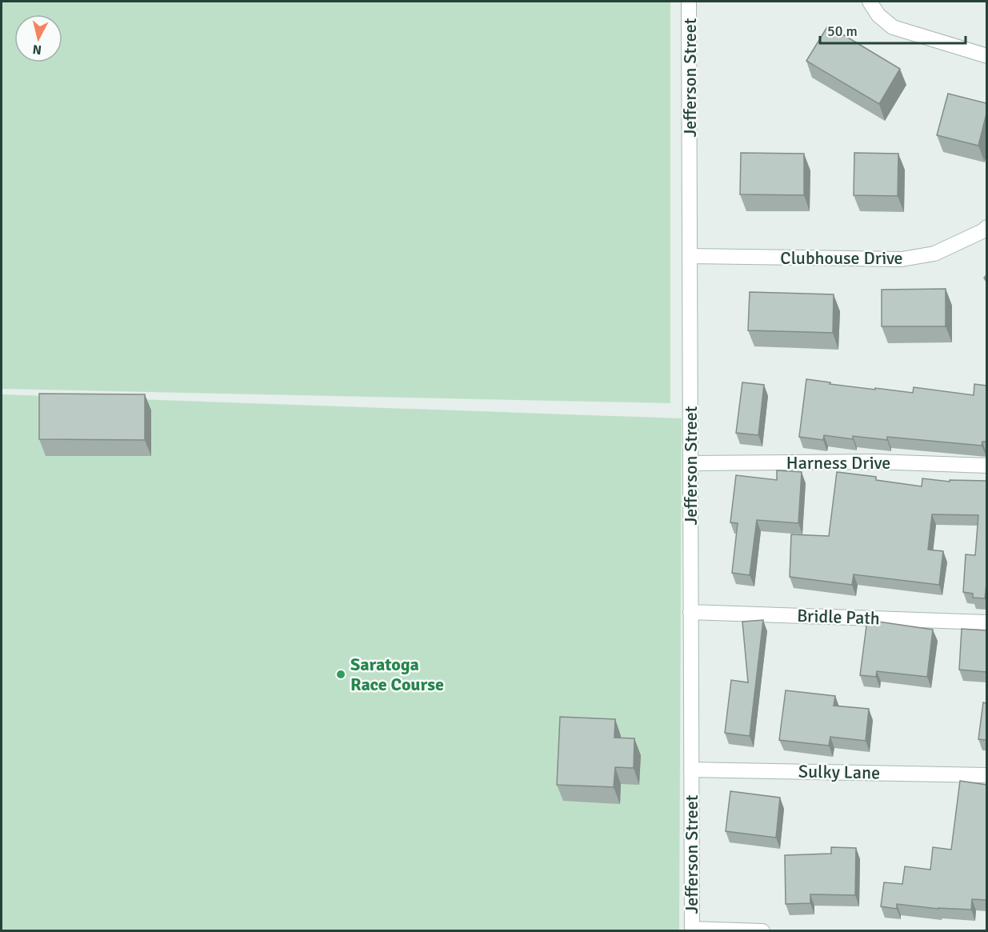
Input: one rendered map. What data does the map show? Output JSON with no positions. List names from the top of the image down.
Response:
{
  "streets": {
    "street": [
      "Jefferson Street",
      "Clubhouse Drive",
      "Harness Drive",
      "Bridle Path",
      "Sulky Lane"
    ]
  },
  "crossings": [
    ["Jefferson Street", "Clubhouse Drive"],
    ["Jefferson Street", "Harness Drive"],
    ["Jefferson Street", "Bridle Path"],
    ["Jefferson Street", "Sulky Lane"]
  ],
  "places": ["Saratoga Race Course"],
  "scale_bar": "50 m",
  "north": "bottom"
}
